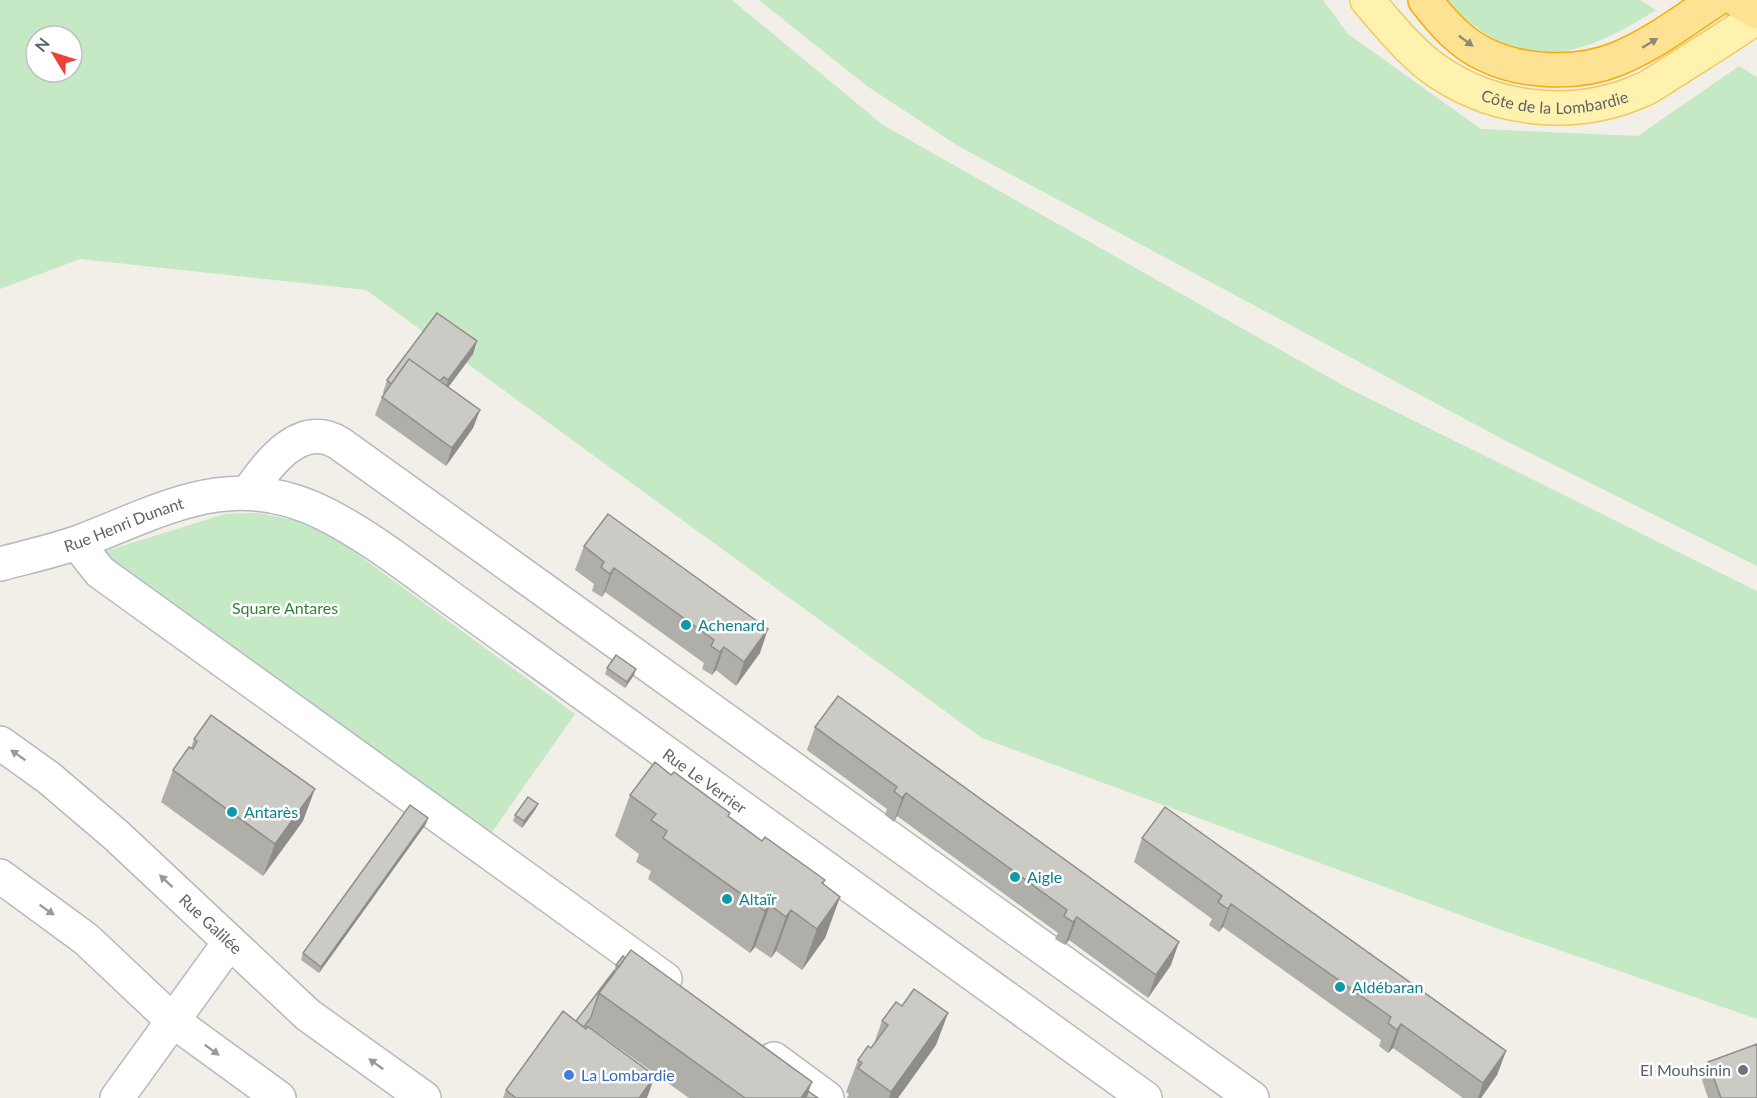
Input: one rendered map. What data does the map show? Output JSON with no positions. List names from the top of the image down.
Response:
{
  "streets": {
    "main road": ["Côte de la Lombardie"],
    "street": ["Rue Henri Dunant", "Rue Le Verrier", "Rue Galilée"]
  },
  "crossings": [
    ["Rue Henri Dunant", "Rue Le Verrier"]
  ],
  "parks": ["Square Antares"],
  "places": [
    "Achenard",
    "Antarès",
    "Aigle",
    "Altaïr",
    "Aldébaran",
    "El Mouhsinin",
    "La Lombardie"
  ],
  "north": "top left"
}
